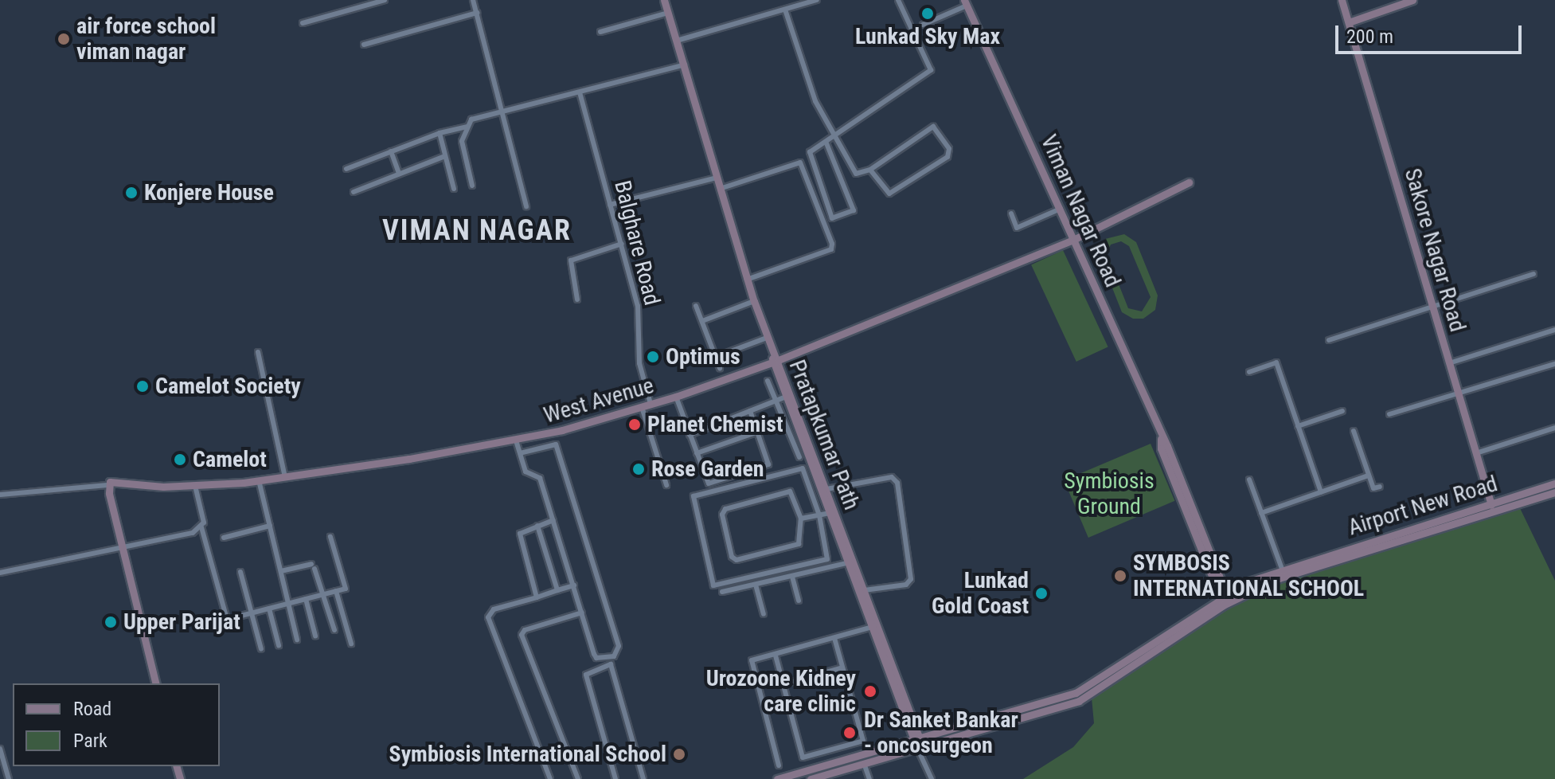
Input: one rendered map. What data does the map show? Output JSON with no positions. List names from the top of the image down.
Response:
{
  "streets": {
    "street": [
      "Viman Nagar Road",
      "Balghare Road",
      "Sakore Nagar Road",
      "West Avenue",
      "Pratapkumar Path",
      "Airport New Road"
    ]
  },
  "crossings": [
    ["Viman Nagar Road", "West Avenue"],
    ["Viman Nagar Road", "Airport New Road"],
    ["Balghare Road", "West Avenue"],
    ["Sakore Nagar Road", "Airport New Road"],
    ["West Avenue", "Pratapkumar Path"],
    ["Pratapkumar Path", "Airport New Road"]
  ],
  "districts": ["VIMAN NAGAR"],
  "parks": ["Symbiosis Ground"],
  "places": [
    "Lunkad Sky Max",
    "air force school viman nagar",
    "Konjere House",
    "Optimus",
    "Camelot Society",
    "Planet Chemist",
    "Camelot",
    "Rose Garden",
    "SYMBOSIS INTERNATIONAL SCHOOL",
    "Lunkad Gold Coast",
    "Upper Parijat",
    "Urozoone Kidney care clinic",
    "Dr Sanket Bankar - oncosurgeon",
    "Symbiosis International School"
  ],
  "legend": ["Road", "Park"],
  "scale_bar": "200 m"
}
